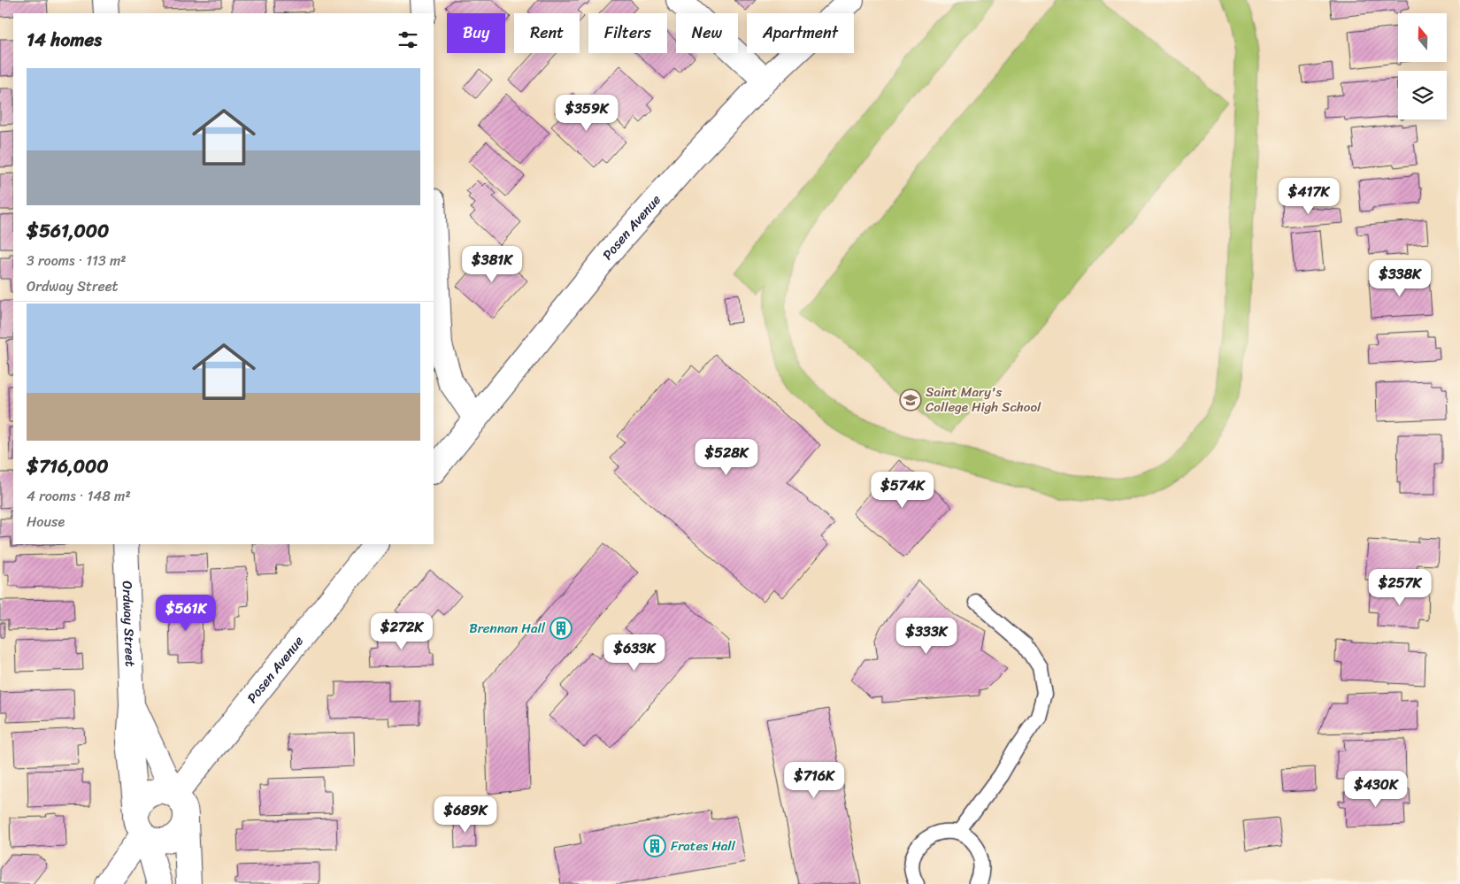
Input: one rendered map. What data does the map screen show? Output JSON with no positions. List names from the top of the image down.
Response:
{
  "streets": {
    "street": ["Posen Avenue", "Ordway Street"]
  },
  "crossings": [
    ["Posen Avenue", "Ordway Street"]
  ],
  "places": {
    "school or university": ["Saint Mary's College High School"],
    "building": ["Brennan Hall", "Frates Hall"]
  },
  "north": "top",
  "page": {
    "chip": [
      "Buy",
      "Rent",
      "Filters",
      "New",
      "Apartment"
    ],
    "heading": "14 homes",
    "list": [
      {
        "name": "$561,000",
        "note": "3 rooms · 113 m² · Ordway Street"
      },
      {
        "name": "$716,000",
        "note": "4 rooms · 148 m² · House"
      }
    ],
    "price": [
      "$359K",
      "$417K",
      "$381K",
      "$338K",
      "$528K",
      "$574K",
      "$257K",
      "$561K",
      "$272K",
      "$333K",
      "$633K",
      "$716K",
      "$430K",
      "$689K"
    ]
  }
}
